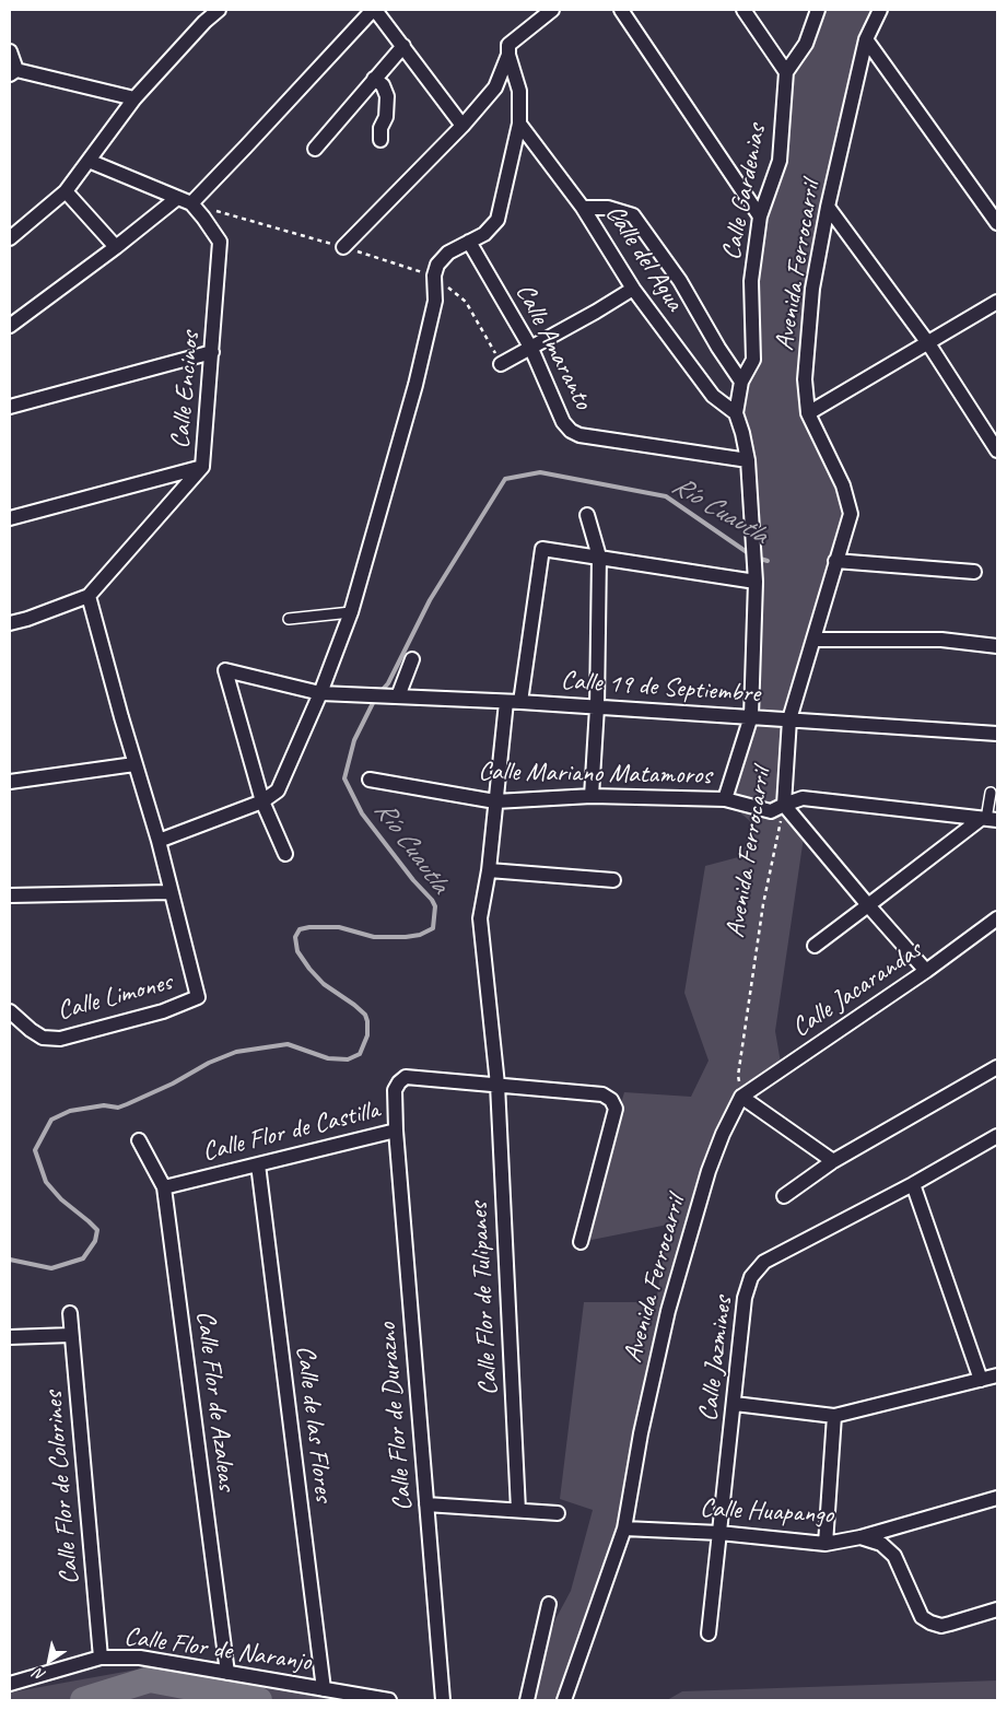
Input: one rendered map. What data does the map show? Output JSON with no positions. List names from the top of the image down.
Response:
{
  "streets": {
    "street": [
      "Calle Gardenias",
      "Calle del Agua",
      "Avenida Ferrocarril",
      "Calle Amaranto",
      "Calle Encinos",
      "Calle 19 de Septiembre",
      "Calle Mariano Matamoros",
      "Calle Jacarandas",
      "Calle Limones",
      "Calle Flor de Castilla",
      "Calle Flor de Tulipanes",
      "Calle Jazmines",
      "Calle Flor de Azaleas",
      "Calle Flor de Durazno",
      "Calle de las Flores",
      "Calle Flor de Colorines",
      "Calle Huapango",
      "Calle Flor de Naranjo"
    ]
  },
  "crossings": [
    ["Calle Gardenias", "Calle del Agua"],
    ["Avenida Ferrocarril", "Calle 19 de Septiembre"],
    ["Avenida Ferrocarril", "Calle Mariano Matamoros"],
    ["Avenida Ferrocarril", "Calle Jacarandas"],
    ["Avenida Ferrocarril", "Calle Huapango"],
    ["Calle 19 de Septiembre", "Calle Flor de Tulipanes"],
    ["Calle Mariano Matamoros", "Calle Flor de Tulipanes"],
    ["Calle Flor de Castilla", "Calle Flor de Tulipanes"],
    ["Calle Flor de Castilla", "Calle Flor de Azaleas"],
    ["Calle Flor de Castilla", "Calle Flor de Durazno"],
    ["Calle Flor de Castilla", "Calle de las Flores"],
    ["Calle Jazmines", "Calle Huapango"],
    ["Calle Flor de Azaleas", "Calle Flor de Naranjo"],
    ["Calle de las Flores", "Calle Flor de Naranjo"],
    ["Calle Flor de Colorines", "Calle Flor de Naranjo"]
  ],
  "water": ["Río Cuautla"],
  "north": "bottom left"
}
